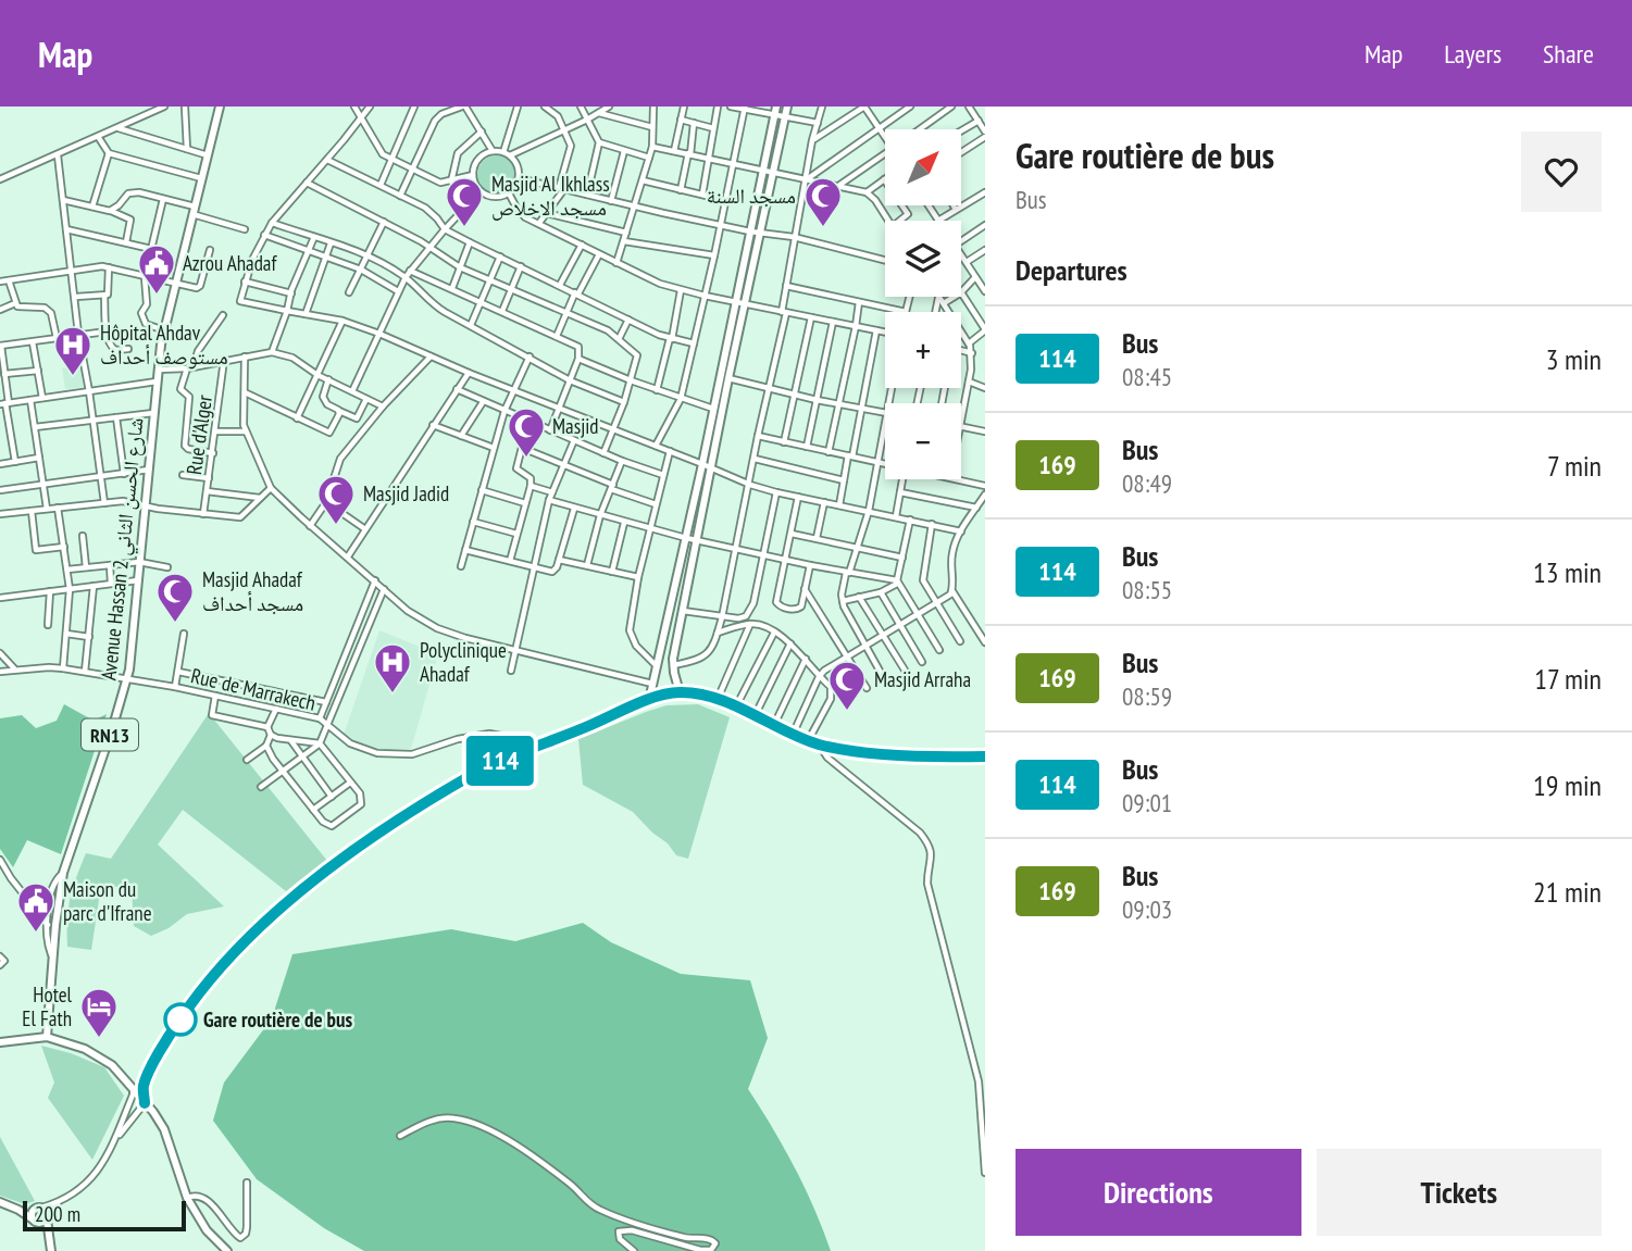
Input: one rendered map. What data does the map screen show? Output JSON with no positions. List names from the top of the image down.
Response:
{
  "streets": {
    "street": [
      "Rue d'Alger",
      "Avenue Hassan 2 شارع الحسن الثاني",
      "Rue de Marrakech",
      "RN13"
    ]
  },
  "crossings": [
    ["Avenue Hassan 2 شارع الحسن الثاني", "Rue de Marrakech"]
  ],
  "places": {
    "mosque": [
      "Masjid Al Ikhlass مسجد الاخلاص",
      "مسجد السنة",
      "Masjid",
      "Masjid Jadid",
      "Masjid Ahadaf مسجد أحداف",
      "Masjid Arraha"
    ],
    "public building": ["Azrou Ahadaf", "Maison du parc d'Ifrane"],
    "hospital": ["Hôpital Ahdav مستوصف أحداف", "Polyclinique Ahadaf"],
    "other": ["Gare routière de bus"],
    "hotel": ["Hotel El Fath"]
  },
  "lines": ["bus line 114"],
  "scale_bar": "200 m",
  "north": "top right",
  "page": {
    "header": "Map",
    "nav": ["Map", "Layers", "Share"],
    "on_map": "114",
    "heading": [
      ["Gare routière de bus", "Bus"],
      "Departures"
    ],
    "map_buttons": ["+", "−"],
    "list": [
      {
        "mark": "114",
        "name": "Bus",
        "note": "08:45",
        "value": "3 min"
      },
      {
        "mark": "169",
        "name": "Bus",
        "note": "08:49",
        "value": "7 min"
      },
      {
        "mark": "114",
        "name": "Bus",
        "note": "08:55",
        "value": "13 min"
      },
      {
        "mark": "169",
        "name": "Bus",
        "note": "08:59",
        "value": "17 min"
      },
      {
        "mark": "114",
        "name": "Bus",
        "note": "09:01",
        "value": "19 min"
      },
      {
        "mark": "169",
        "name": "Bus",
        "note": "09:03",
        "value": "21 min"
      }
    ],
    "buttons": ["Directions", "Tickets"],
    "scale": "200 m"
  }
}
